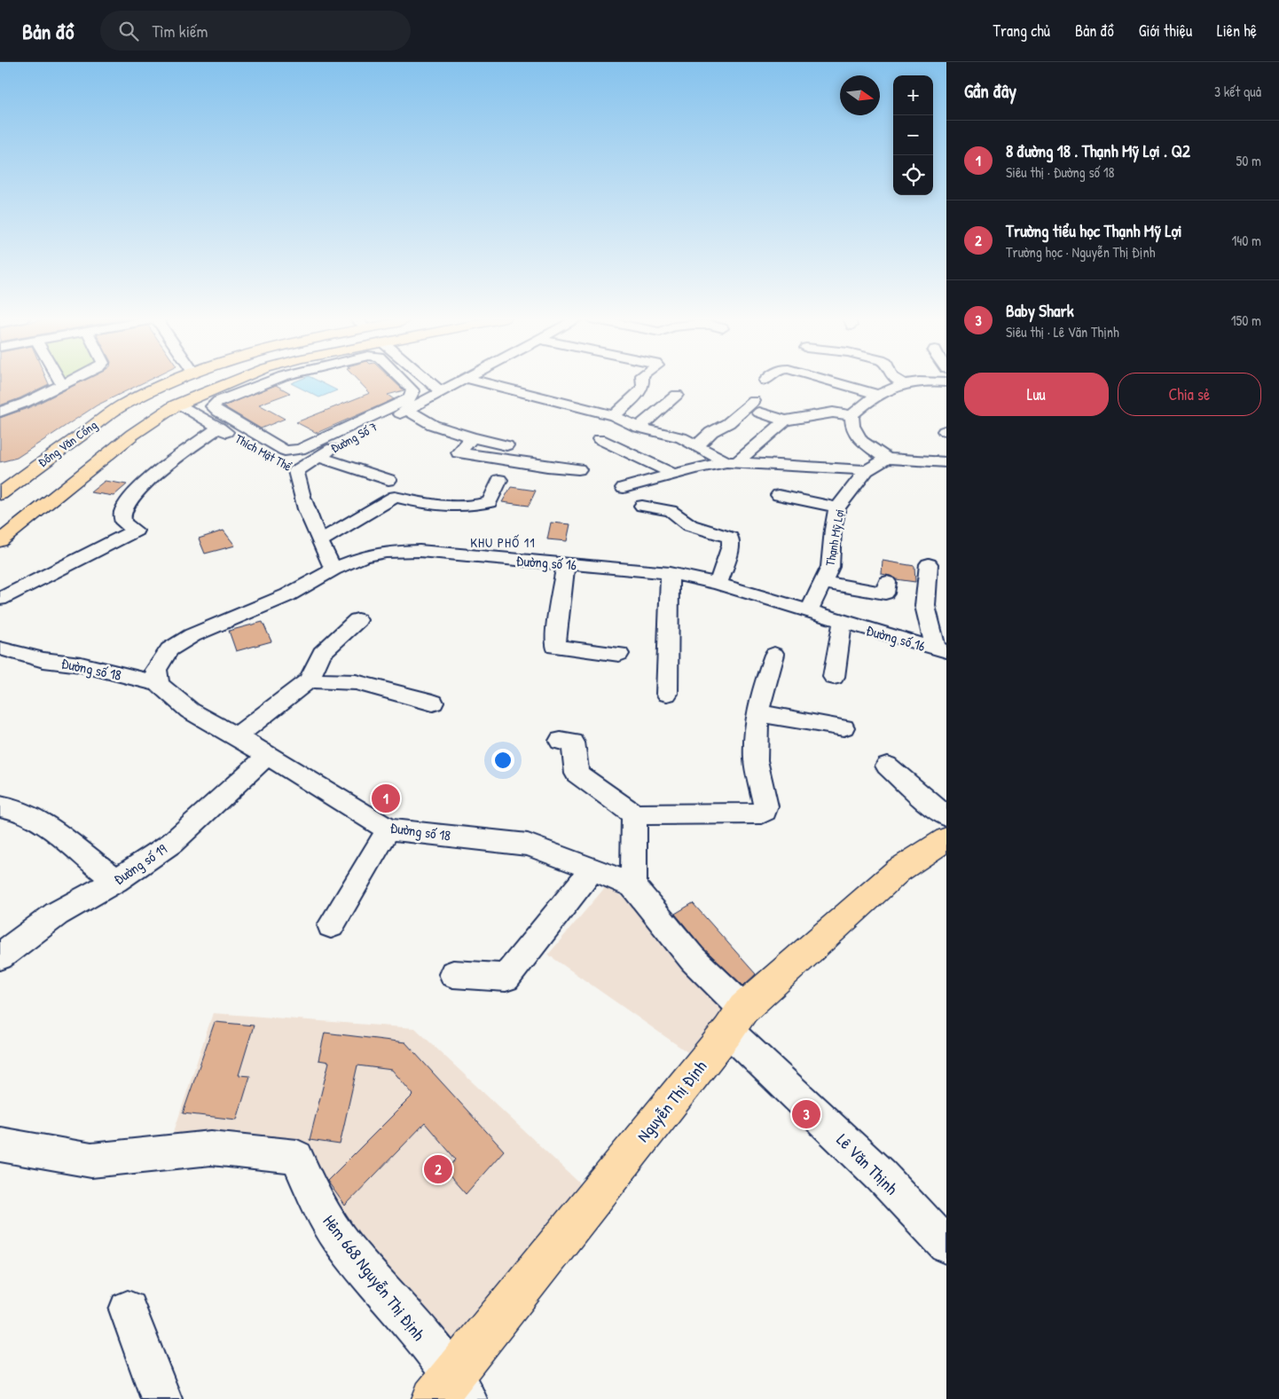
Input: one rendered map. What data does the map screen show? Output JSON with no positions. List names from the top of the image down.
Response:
{
  "streets": {
    "main road": ["Đồng Văn Cống", "Nguyễn Thị Định"],
    "street": [
      "Đường Số 7",
      "Thích Mật Thể",
      "Thạnh Mỹ Lợi",
      "Đường số 16",
      "Đường số 18",
      "Đường số 19",
      "Lê Văn Thịnh",
      "Hẻm 668 Nguyễn Thị Định"
    ]
  },
  "crossings": [
    ["Đường Số 7", "Thích Mật Thể"],
    ["Thích Mật Thể", "Đường số 16"],
    ["Thạnh Mỹ Lợi", "Đường số 16"],
    ["Đường số 16", "Đường số 18"],
    ["Đường số 18", "Đường số 19"],
    ["Đường số 18", "Nguyễn Thị Định"],
    ["Đường số 18", "Lê Văn Thịnh"],
    ["Nguyễn Thị Định", "Lê Văn Thịnh"],
    ["Nguyễn Thị Định", "Hẻm 668 Nguyễn Thị Định"]
  ],
  "districts": ["KHU PHỐ 11"],
  "north": "right",
  "page": {
    "header": "Bản đồ",
    "search": "Tìm kiếm",
    "nav": [
      "Trang chủ",
      "Bản đồ",
      "Giới thiệu",
      "Liên hệ"
    ],
    "heading": ["Gần đây", "3 kết quả"],
    "map_buttons": ["+", "−"],
    "list": [
      {
        "mark": "1",
        "name": "8 đường 18 . Thạnh Mỹ Lợi . Q2",
        "note": "Siêu thị · Đường số 18",
        "value": "50 m"
      },
      {
        "mark": "2",
        "name": "Trường tiểu học Thạnh Mỹ Lợi",
        "note": "Trường học · Nguyễn Thị Định",
        "value": "140 m"
      },
      {
        "mark": "3",
        "name": "Baby Shark",
        "note": "Siêu thị · Lê Văn Thịnh",
        "value": "150 m"
      }
    ],
    "buttons": ["Lưu", "Chia sẻ"],
    "pins": ["1", "3", "2"]
  }
}
